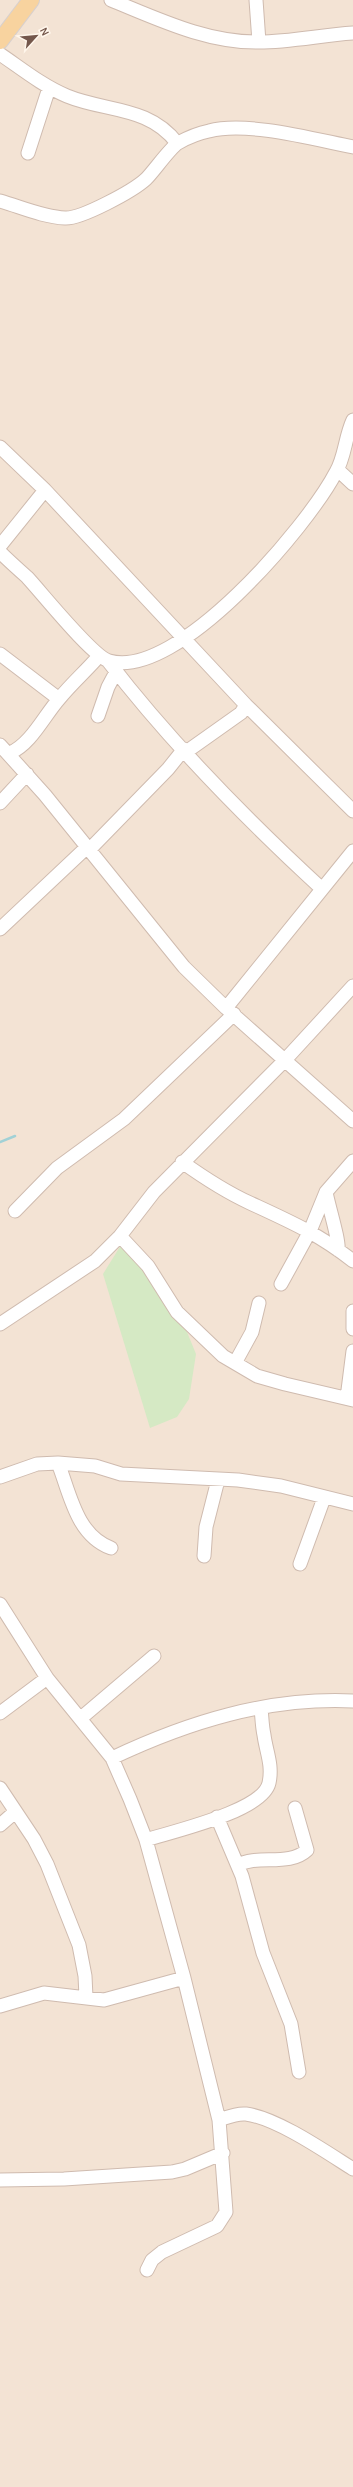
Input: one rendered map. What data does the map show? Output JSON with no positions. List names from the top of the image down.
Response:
{
  "north": "top right"
}
